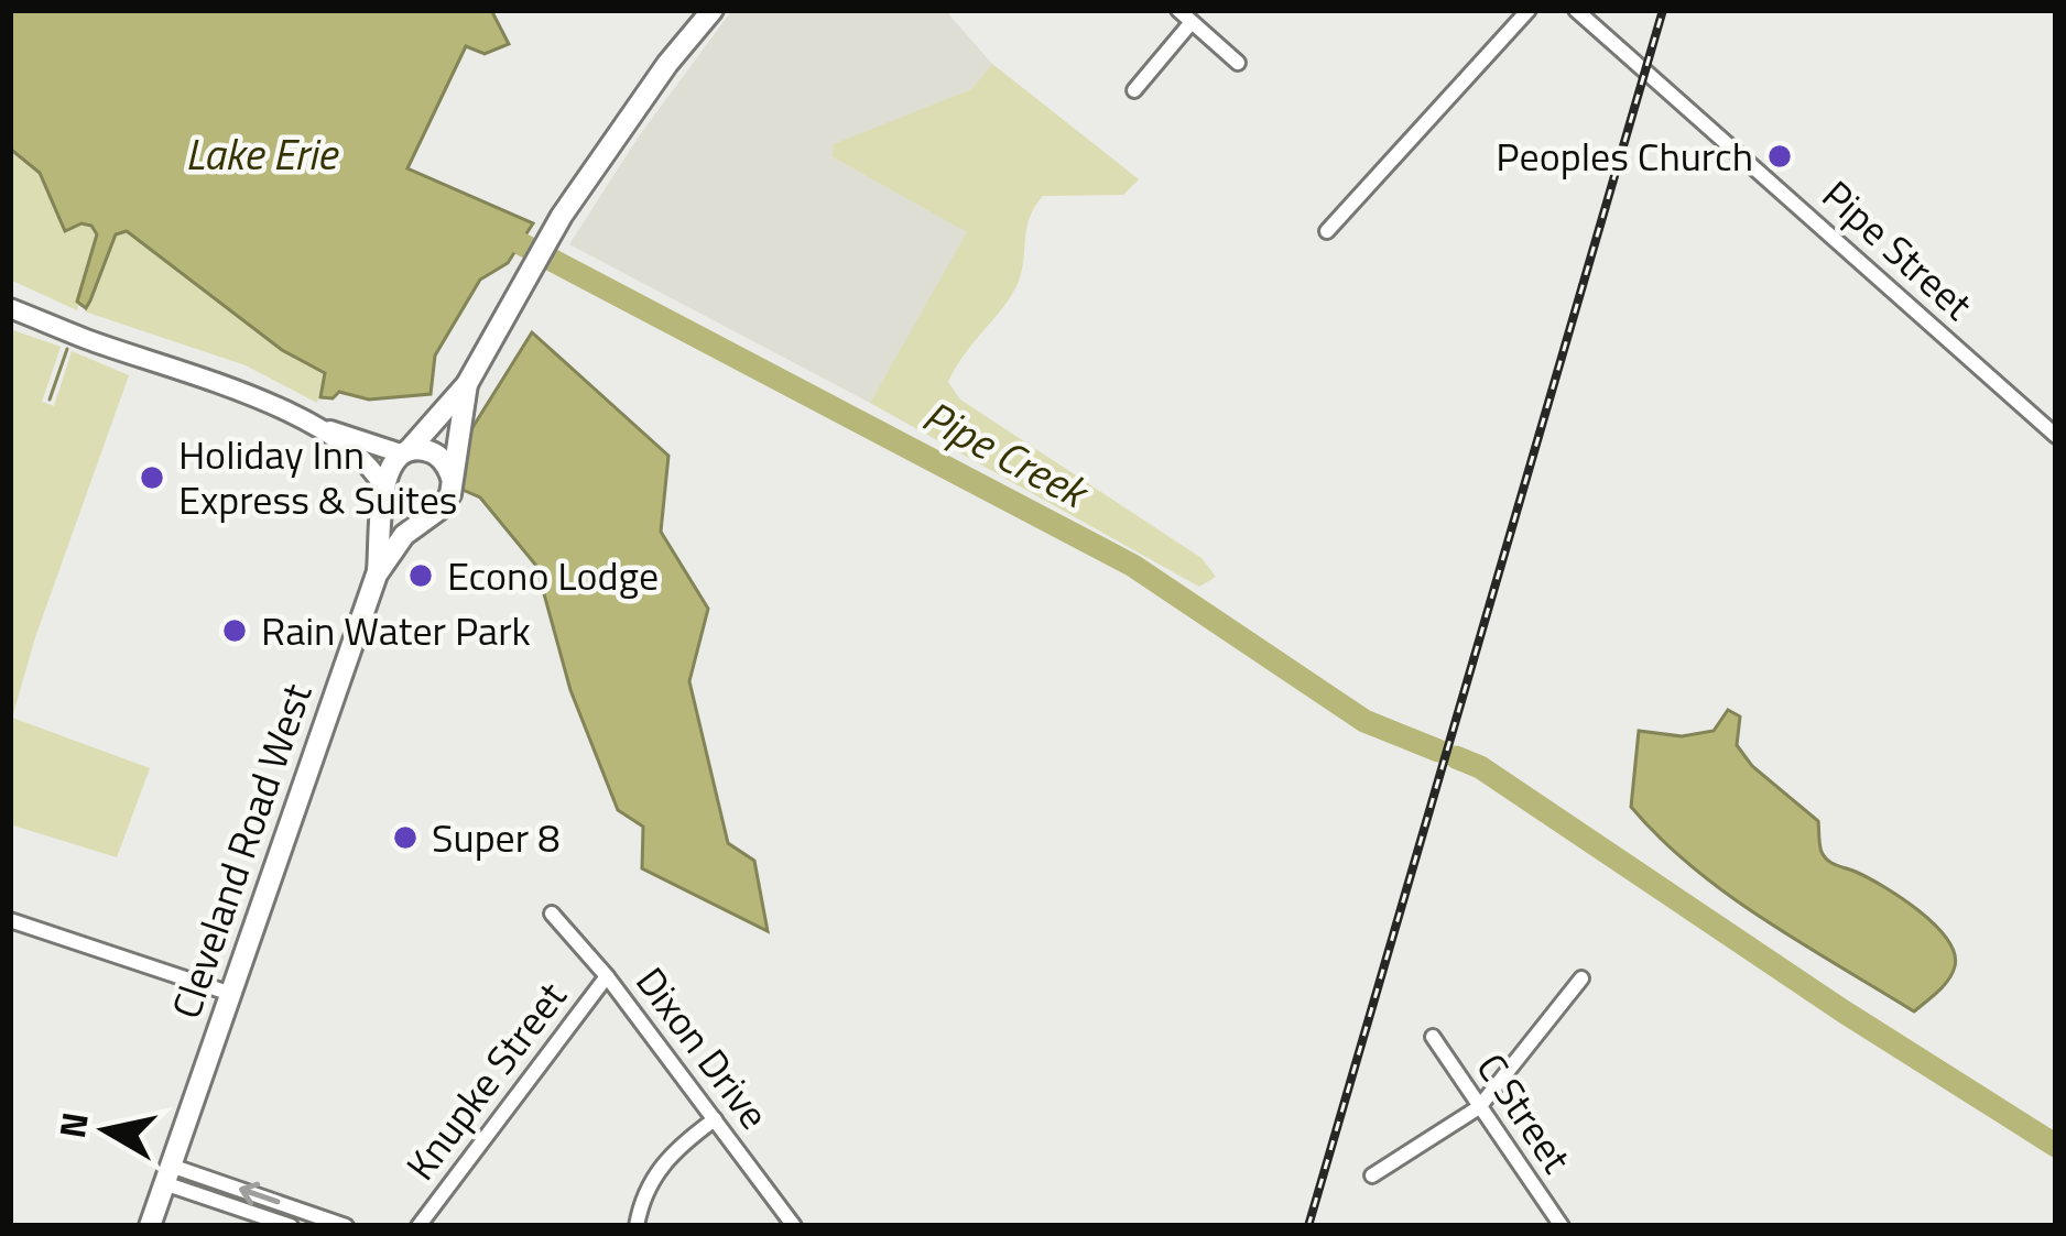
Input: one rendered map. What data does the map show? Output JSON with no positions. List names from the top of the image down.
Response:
{
  "streets": {
    "main road": ["Cleveland Road West"],
    "street": [
      "Pipe Street",
      "Dixon Drive",
      "Knupke Street",
      "C Street"
    ]
  },
  "crossings": [
    ["Dixon Drive", "Knupke Street"]
  ],
  "water": ["Lake Erie", "Pipe Creek"],
  "places": [
    "Peoples Church",
    "Holiday Inn Express & Suites",
    "Econo Lodge",
    "Rain Water Park",
    "Super 8"
  ],
  "north": "left"
}
